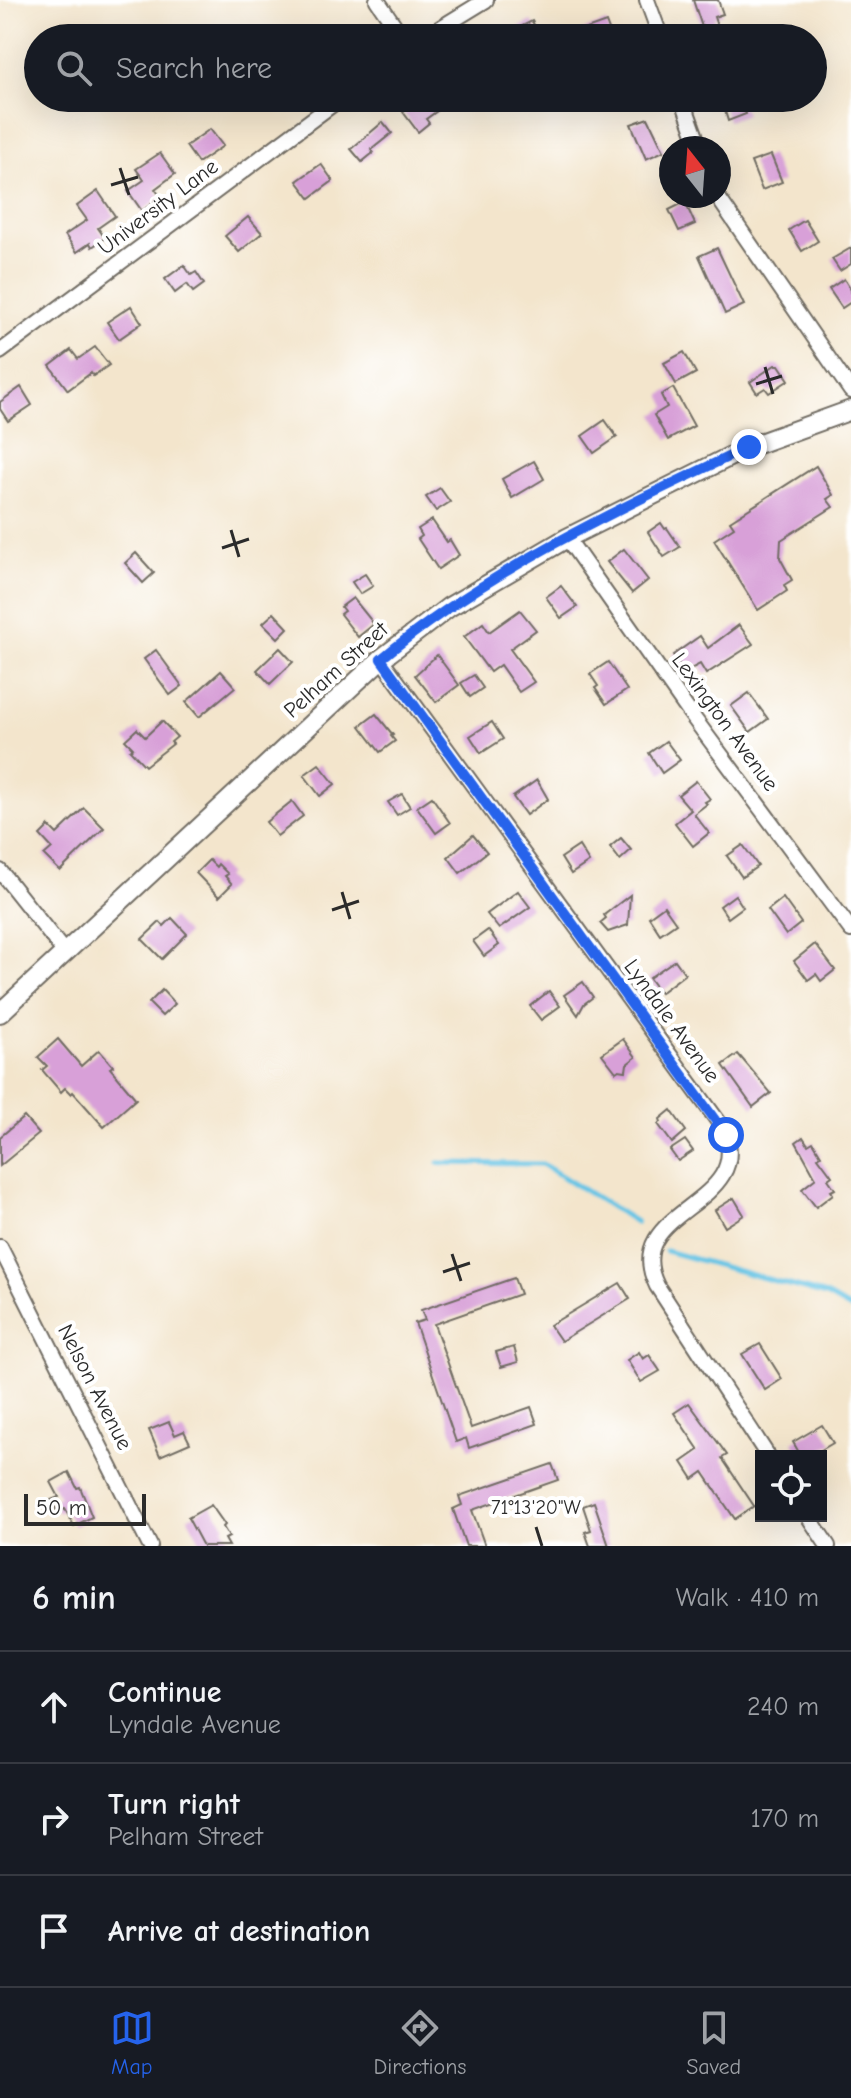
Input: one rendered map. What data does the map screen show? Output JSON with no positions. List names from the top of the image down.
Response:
{
  "streets": {
    "street": [
      "University Lane",
      "Pelham Street",
      "Lexington Avenue",
      "Lyndale Avenue",
      "Nelson Avenue"
    ]
  },
  "crossings": [
    ["Pelham Street", "Lexington Avenue"],
    ["Pelham Street", "Lyndale Avenue"]
  ],
  "scale_bar": "50 m",
  "north": "top",
  "page": {
    "search": "Search here",
    "scale": "50 m",
    "heading": ["6 min", "Walk · 410 m"],
    "list": [
      ["Continue", "Lyndale Avenue", "240 m"],
      ["Turn right", "Pelham Street", "170 m"],
      "Arrive at destination"
    ],
    "nav": ["Map", "Directions", "Saved"]
  },
  "coordinates": ["71°13'20\"W"]
}
